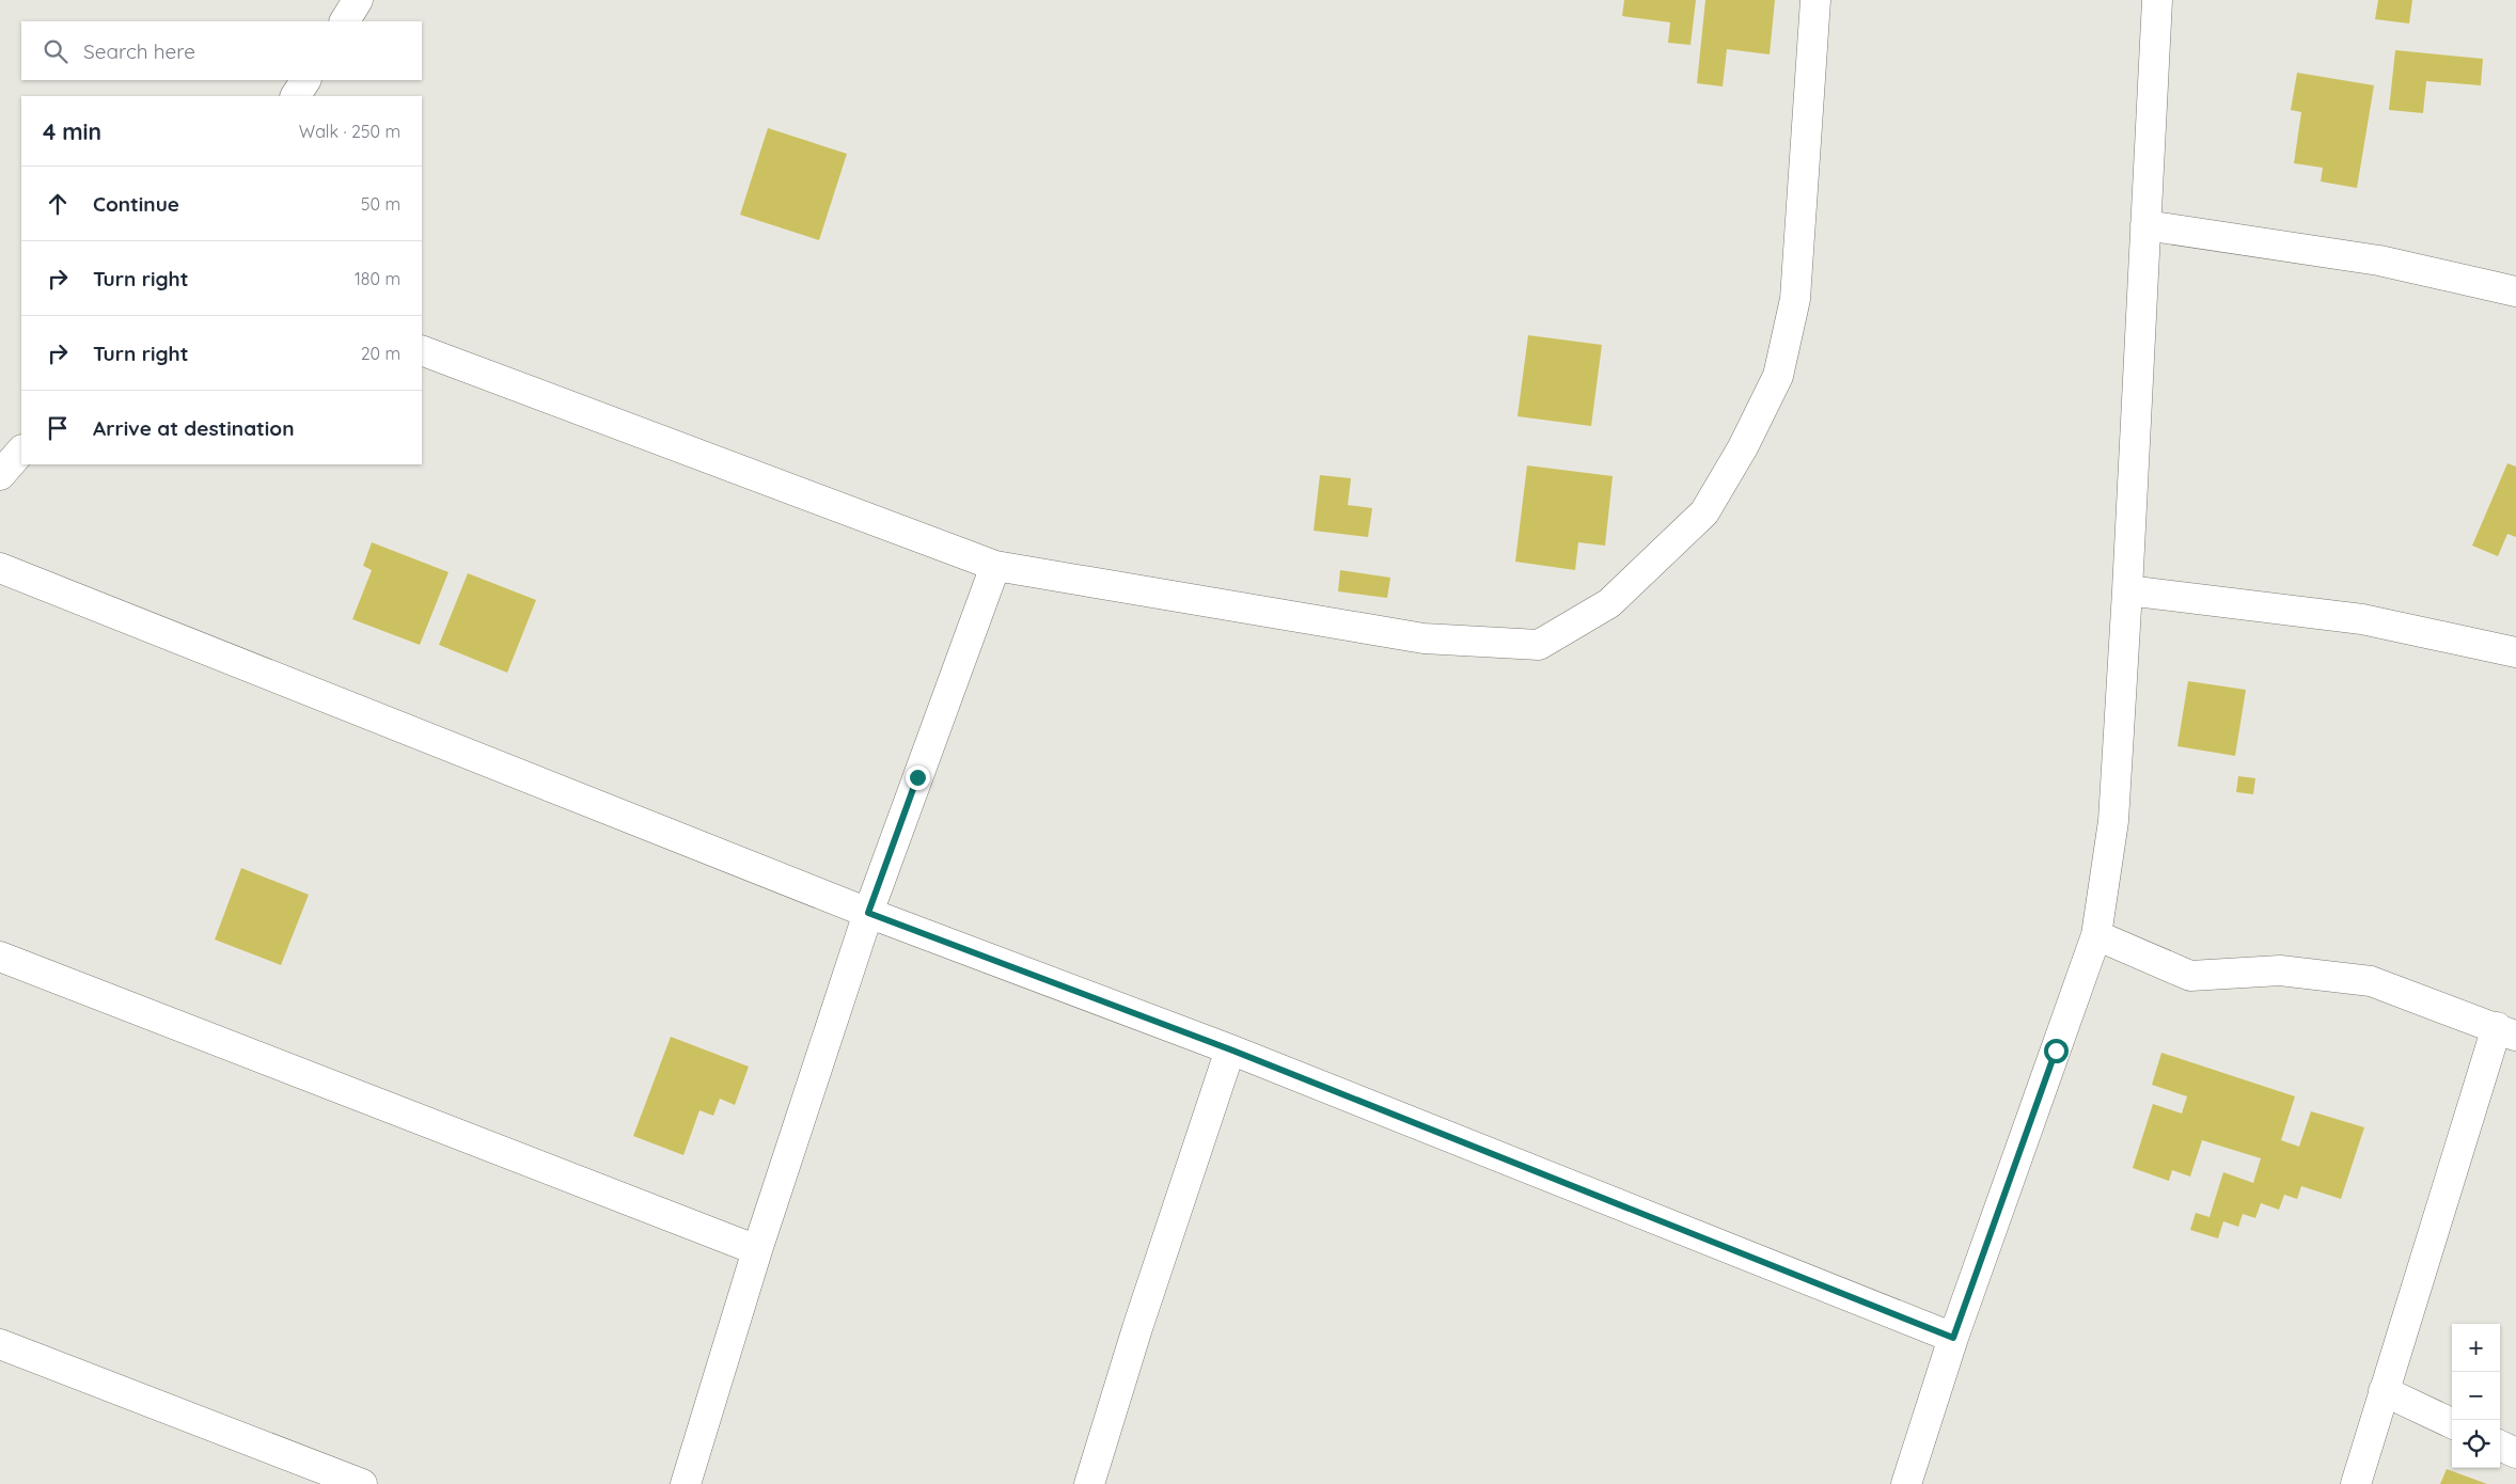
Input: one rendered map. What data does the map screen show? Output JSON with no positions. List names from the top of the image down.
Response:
{
  "page": {
    "search": "Search here",
    "heading": ["4 min", "Walk · 250 m"],
    "list": [
      ["Continue", "50 m"],
      ["Turn right", "180 m"],
      ["Turn right", "20 m"],
      "Arrive at destination"
    ],
    "map_buttons": ["+", "−"]
  }
}
